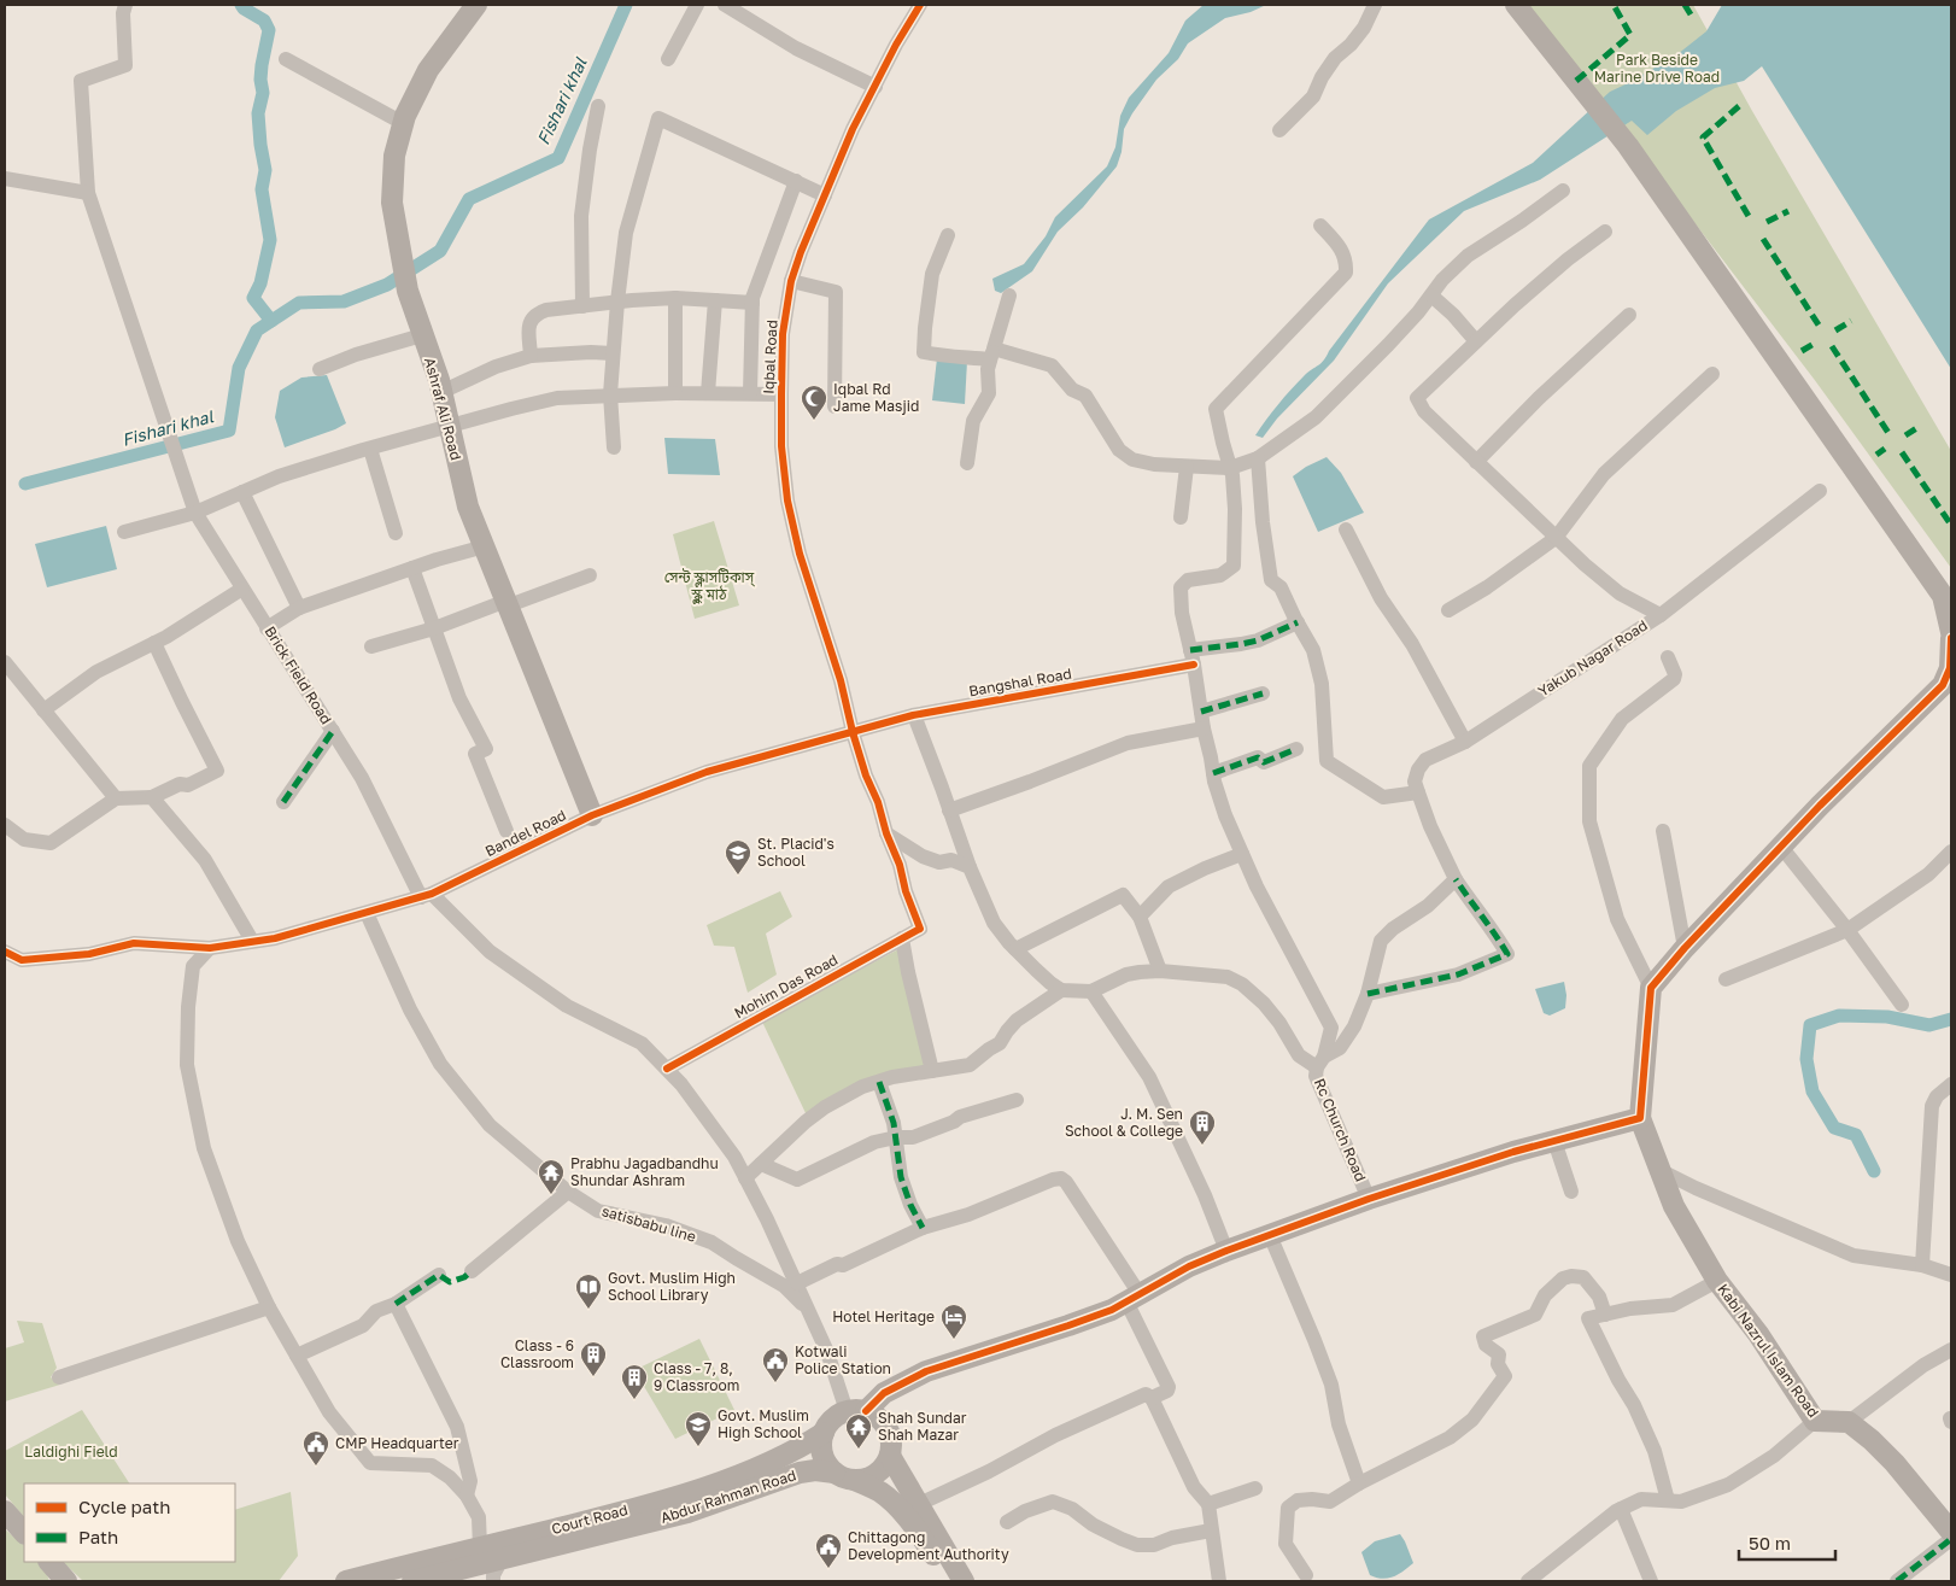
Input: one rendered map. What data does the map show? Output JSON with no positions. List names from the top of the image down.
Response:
{
  "streets": {
    "main road": [
      "Ashraf Ali Road",
      "Kabi Nazrul Islam Road",
      "Abdur Rahman Road",
      "Court Road"
    ],
    "street": [
      "Iqbal Road",
      "Yakub Nagar Road",
      "Brick Field Road",
      "Bangshal Road",
      "Bandel Road",
      "Mohim Das Road",
      "Rc Church Road",
      "satisbabu line"
    ]
  },
  "crossings": [
    ["Iqbal Road", "Bangshal Road"],
    ["Iqbal Road", "Bandel Road"],
    ["Ashraf Ali Road", "Bandel Road"],
    ["Brick Field Road", "Bandel Road"],
    ["Bangshal Road", "Bandel Road"],
    ["Bandel Road", "satisbabu line"],
    ["Abdur Rahman Road", "Court Road"]
  ],
  "water": ["Fishari khal"],
  "parks": ["Park Beside Marine Drive Road", "সেন্ট স্কলাসটিকাস্ স্কুল মাঠ", "Laldighi Field"],
  "places": {
    "mosque": ["Iqbal Rd Jame Masjid"],
    "school or university": ["St. Placid's School", "Govt. Muslim High School"],
    "building": ["J. M. Sen School & College", "Class - 6 Classroom", "Class - 7, 8, 9 Classroom"],
    "temple": ["Prabhu Jagadbandhu Shundar Ashram", "Shah Sundar Shah Mazar"],
    "library": ["Govt. Muslim High School Library"],
    "hotel": ["Hotel Heritage"],
    "public building": ["Kotwali Police Station", "CMP Headquarter", "Chittagong Development Authority"]
  },
  "legend": ["Cycle path", "Path"],
  "scale_bar": "50 m"
}
